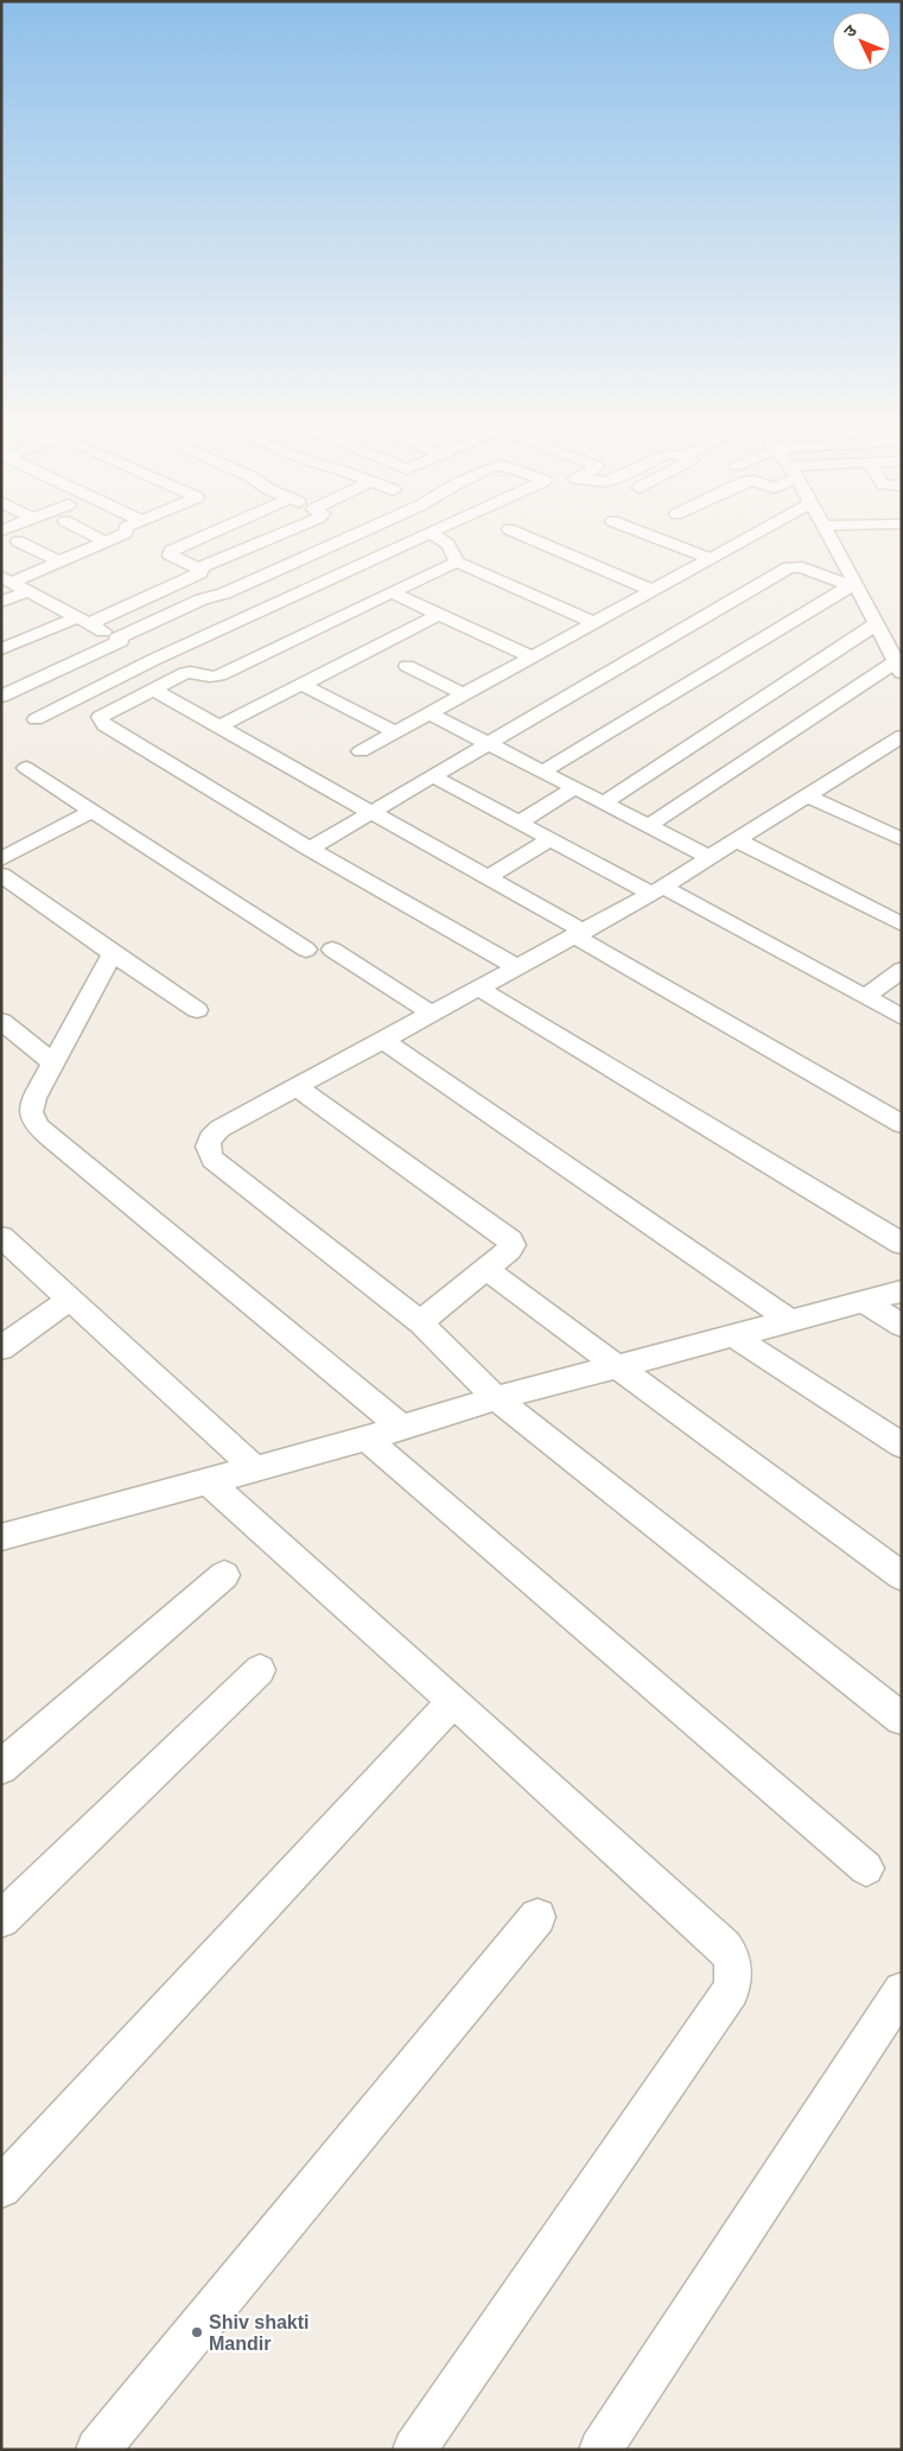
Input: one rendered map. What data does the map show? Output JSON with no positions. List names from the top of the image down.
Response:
{
  "places": ["Shiv shakti Mandir"],
  "north": "top left"
}
